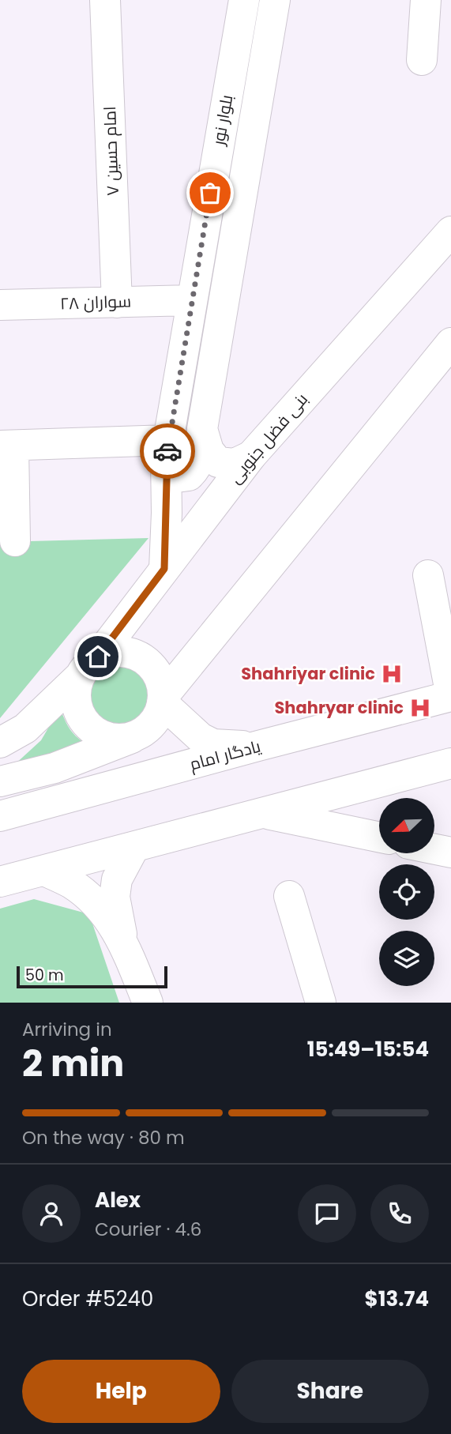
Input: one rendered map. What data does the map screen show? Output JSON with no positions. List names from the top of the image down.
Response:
{
  "streets": {
    "main road": [
      "بلوار نور",
      "امام حسین ۷",
      "سواران ۲۸",
      "بنی فضل جنوبی",
      "یادگار امام"
    ]
  },
  "crossings": [
    ["بلوار نور", "سواران ۲۸"],
    ["بلوار نور", "بنی فضل جنوبی"],
    ["امام حسین ۷", "سواران ۲۸"]
  ],
  "places": {
    "hospital": ["Shahriyar clinic", "Shahryar clinic"]
  },
  "scale_bar": "50 m",
  "north": "bottom left",
  "page": {
    "scale": "50 m",
    "heading": ["2 min", "Arriving in", "15:49–15:54"],
    "panel": [
      "Alex",
      "Courier · 4.6",
      "Order #5240",
      "$13.74"
    ],
    "bar": "On the way · 80 m",
    "buttons": ["Help", "Share"]
  }
}
